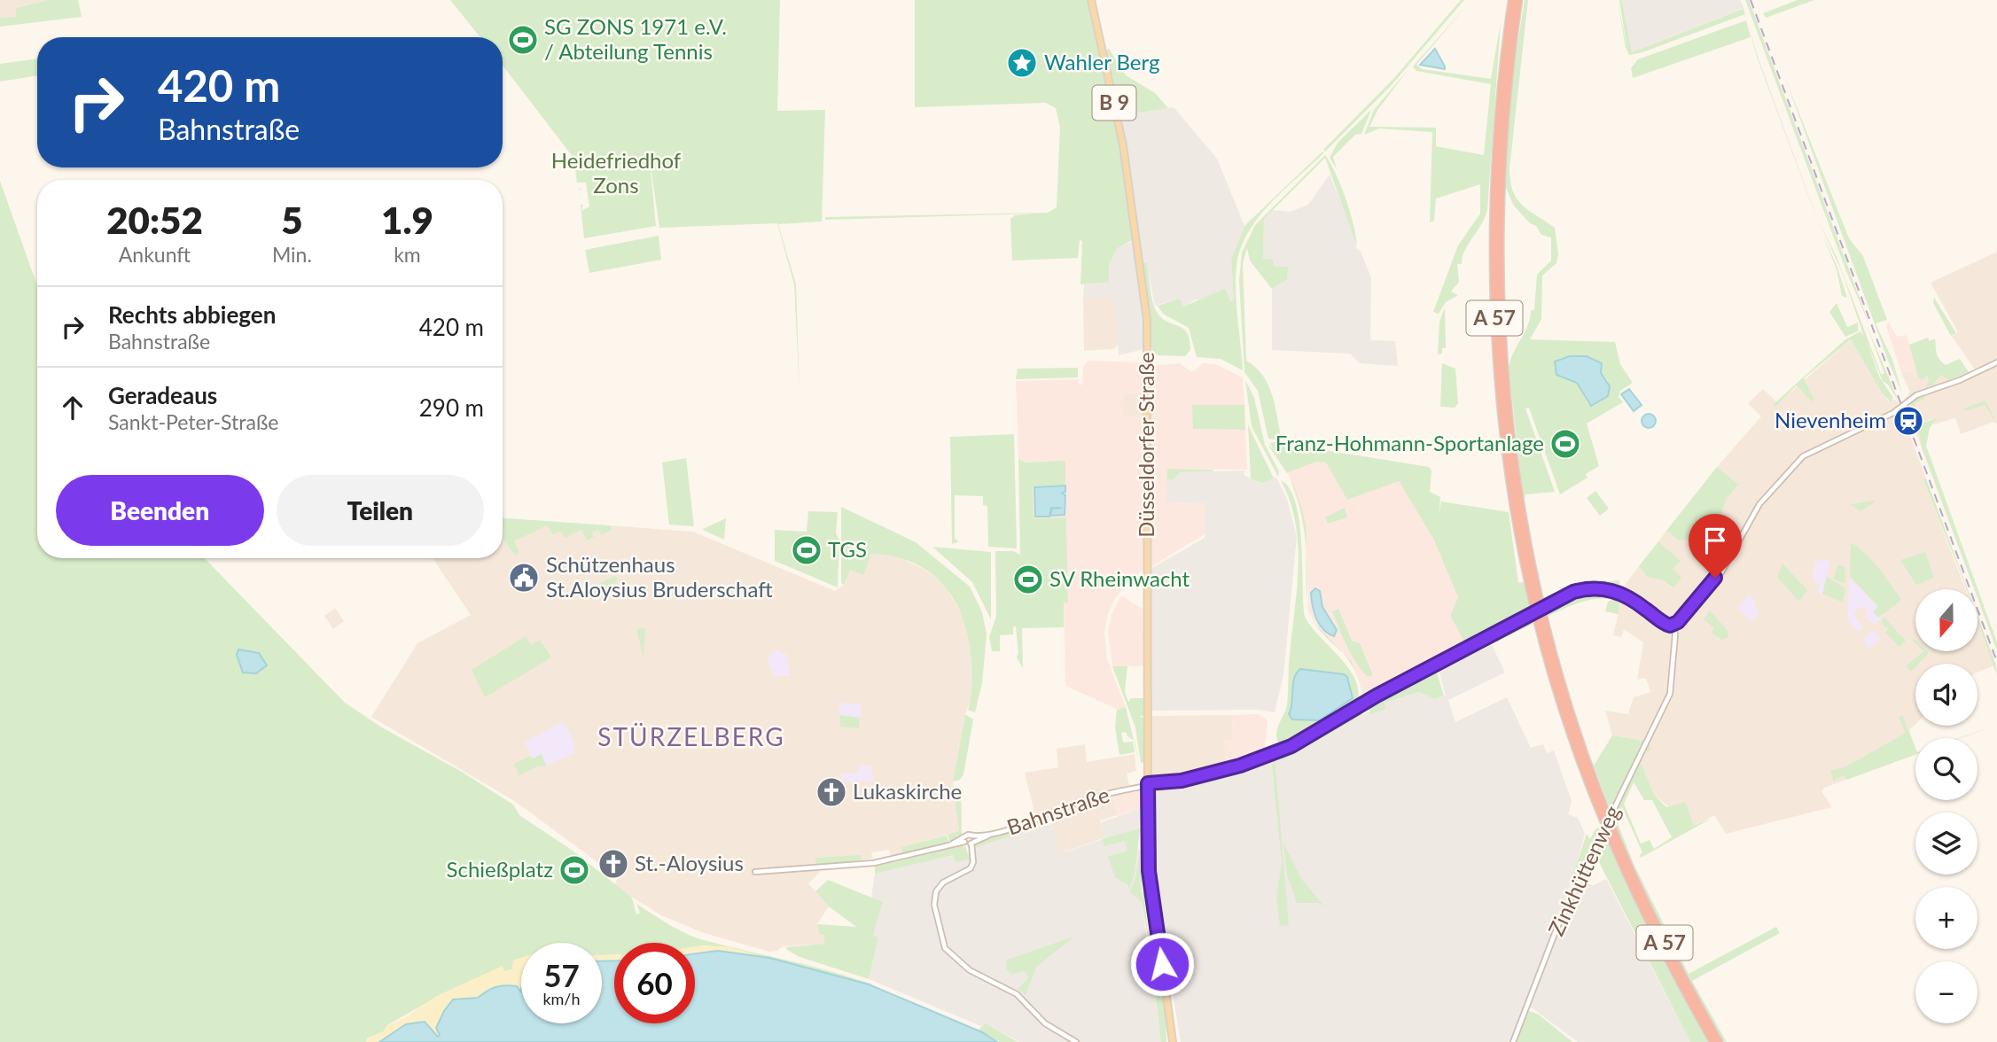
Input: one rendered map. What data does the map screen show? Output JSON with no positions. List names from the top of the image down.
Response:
{
  "streets": {
    "highway": ["A 57"],
    "main road": ["B 9", "Düsseldorfer Straße"],
    "street": ["Bahnstraße", "Zinkhüttenweg"]
  },
  "crossings": [
    ["Düsseldorfer Straße", "Bahnstraße"],
    ["Bahnstraße", "Zinkhüttenweg"]
  ],
  "districts": ["STÜRZELBERG"],
  "parks": ["Heidefriedhof Zons"],
  "places": {
    "sports": [
      "SG ZONS 1971 e.V. / Abteilung Tennis",
      "Franz-Hohmann-Sportanlage",
      "TGS",
      "SV Rheinwacht",
      "Schießplatz"
    ],
    "place": ["Wahler Berg"],
    "station": ["Nievenheim"],
    "public building": ["Schützenhaus St.Aloysius Bruderschaft"],
    "church": ["Lukaskirche", "St.-Aloysius"]
  },
  "north": "bottom",
  "page": {
    "turn": ["420 m", "Bahnstraße"],
    "eta": [
      "20:52",
      "Ankunft",
      "5",
      "Min.",
      "1.9",
      "km"
    ],
    "list": [
      {
        "name": "Rechts abbiegen",
        "note": "Bahnstraße",
        "value": "420 m"
      },
      {
        "name": "Geradeaus",
        "note": "Sankt-Peter-Straße",
        "value": "290 m"
      }
    ],
    "buttons": ["Beenden", "Teilen"],
    "map_buttons": ["+", "−"],
    "speed": "57 km/h",
    "limit": "60"
  }
}
